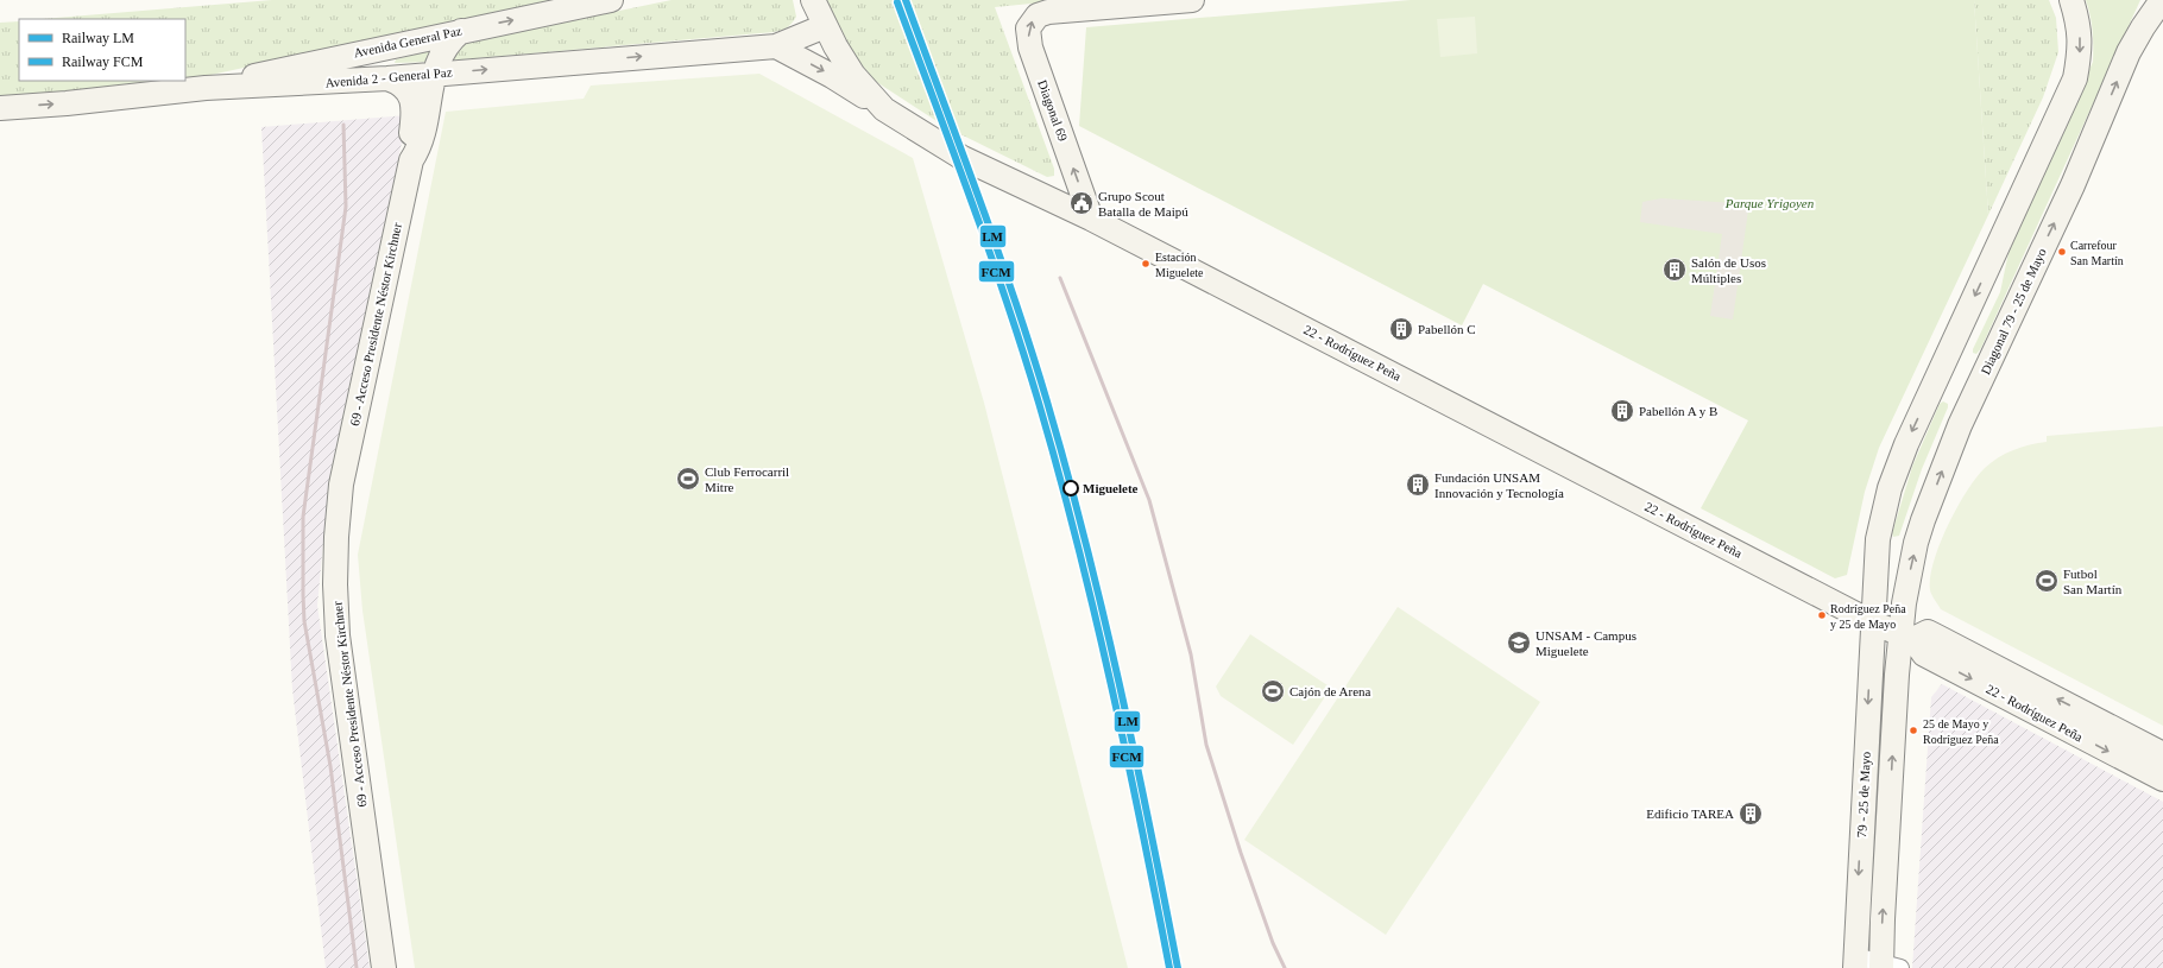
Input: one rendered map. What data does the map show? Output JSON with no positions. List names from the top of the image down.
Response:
{
  "streets": {
    "street": [
      "Avenida General Paz",
      "Avenida 2 - General Paz",
      "Diagonal 69",
      "Diagonal 79 - 25 de Mayo",
      "69 - Acceso Presidente Néstor Kirchner",
      "22 - Rodríguez Peña",
      "79 - 25 de Mayo"
    ]
  },
  "crossings": [
    ["Avenida General Paz", "Avenida 2 - General Paz"],
    ["Avenida General Paz", "69 - Acceso Presidente Néstor Kirchner"],
    ["Avenida 2 - General Paz", "69 - Acceso Presidente Néstor Kirchner"],
    ["Avenida 2 - General Paz", "22 - Rodríguez Peña"],
    ["Diagonal 69", "22 - Rodríguez Peña"],
    ["Diagonal 79 - 25 de Mayo", "22 - Rodríguez Peña"],
    ["Diagonal 79 - 25 de Mayo", "79 - 25 de Mayo"],
    ["22 - Rodríguez Peña", "79 - 25 de Mayo"]
  ],
  "one_way": ["Avenida General Paz", "Avenida 2 - General Paz"],
  "parks": ["Parque Yrigoyen"],
  "places": {
    "public building": ["Grupo Scout Batalla de Maipú"],
    "other": [
      "Carrefour San Martín",
      "Estación Miguelete",
      "Miguelete",
      "Rodríguez Peña y 25 de Mayo",
      "25 de Mayo y Rodríguez Peña"
    ],
    "building": [
      "Salón de Usos Múltiples",
      "Pabellón C",
      "Pabellón A y B",
      "Fundación UNSAM Innovación y Tecnología",
      "Edificio TAREA"
    ],
    "sports": ["Club Ferrocarril Mitre", "Futbol San Martín", "Cajón de Arena"],
    "school or university": ["UNSAM - Campus Miguelete"]
  },
  "lines": ["rail line LM", "rail line FCM"],
  "legend": ["Railway LM", "Railway FCM"]
}
